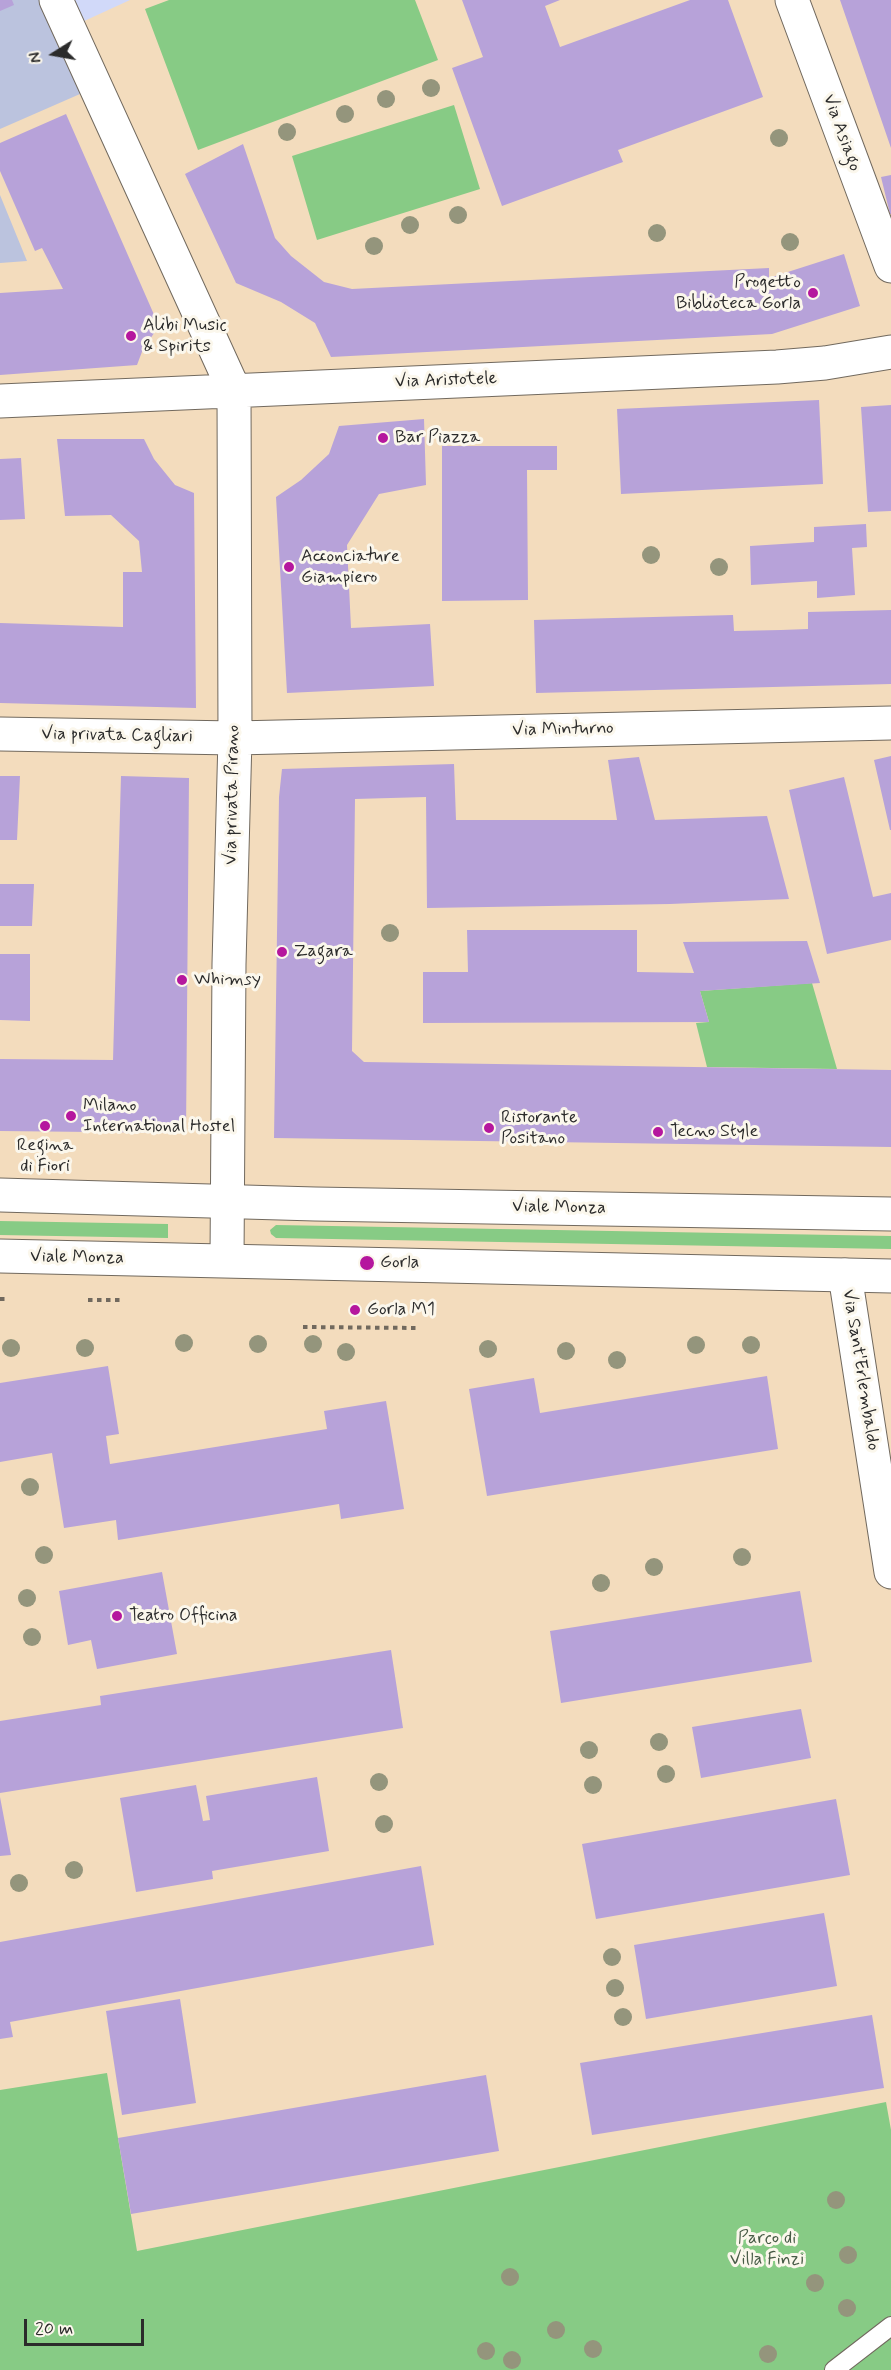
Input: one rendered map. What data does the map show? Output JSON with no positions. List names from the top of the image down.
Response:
{
  "streets": {
    "street": [
      "Via Asiago",
      "Via Aristotele",
      "Via Minturno",
      "Via privata Cagliari",
      "Via privata Pirano",
      "Viale Monza",
      "Via Sant'Erlembaldo"
    ]
  },
  "crossings": [
    ["Via Aristotele", "Via privata Pirano"],
    ["Via Minturno", "Via privata Cagliari"],
    ["Via Minturno", "Via privata Pirano"],
    ["Via privata Cagliari", "Via privata Pirano"],
    ["Via privata Pirano", "Viale Monza"],
    ["Viale Monza", "Via Sant'Erlembaldo"]
  ],
  "parks": ["Parco di Villa Finzi"],
  "places": [
    "Progetto Biblioteca Gorla",
    "Alibi Music & Spirits",
    "Bar Piazza",
    "Acconciature Giampiero",
    "Zagara",
    "Whimsy",
    "Milano International Hostel",
    "Regina di Fiori",
    "Ristorante Positano",
    "Tecno Style",
    "Gorla",
    "Gorla M1",
    "Teatro Officina"
  ],
  "scale_bar": "20 m",
  "north": "left"
}
